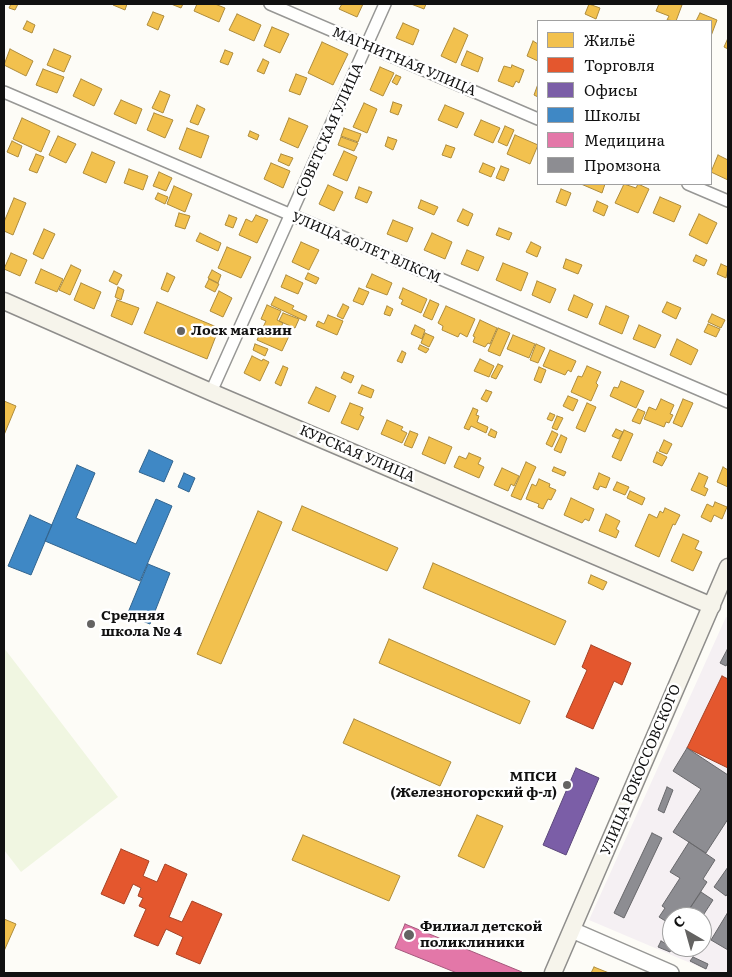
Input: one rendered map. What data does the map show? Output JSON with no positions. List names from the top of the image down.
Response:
{
  "streets": {
    "main road": ["КУРСКАЯ УЛИЦА", "УЛИЦА РОКОССОВСКОГО"],
    "street": ["МАГНИТНАЯ УЛИЦА", "СОВЕТСКАЯ УЛИЦА", "УЛИЦА 40 ЛЕТ ВЛКСМ"]
  },
  "crossings": [
    ["МАГНИТНАЯ УЛИЦА", "СОВЕТСКАЯ УЛИЦА"],
    ["СОВЕТСКАЯ УЛИЦА", "УЛИЦА 40 ЛЕТ ВЛКСМ"],
    ["СОВЕТСКАЯ УЛИЦА", "КУРСКАЯ УЛИЦА"],
    ["КУРСКАЯ УЛИЦА", "УЛИЦА РОКОССОВСКОГО"]
  ],
  "places": [
    "Лоск магазин",
    "Средняя школа № 4",
    "МПСИ (Железногорский ф-л)",
    "Филиал детской поликлиники"
  ],
  "legend": [
    "Жильё",
    "Торговля",
    "Офисы",
    "Школы",
    "Медицина",
    "Промзона"
  ],
  "north": "top left"
}
